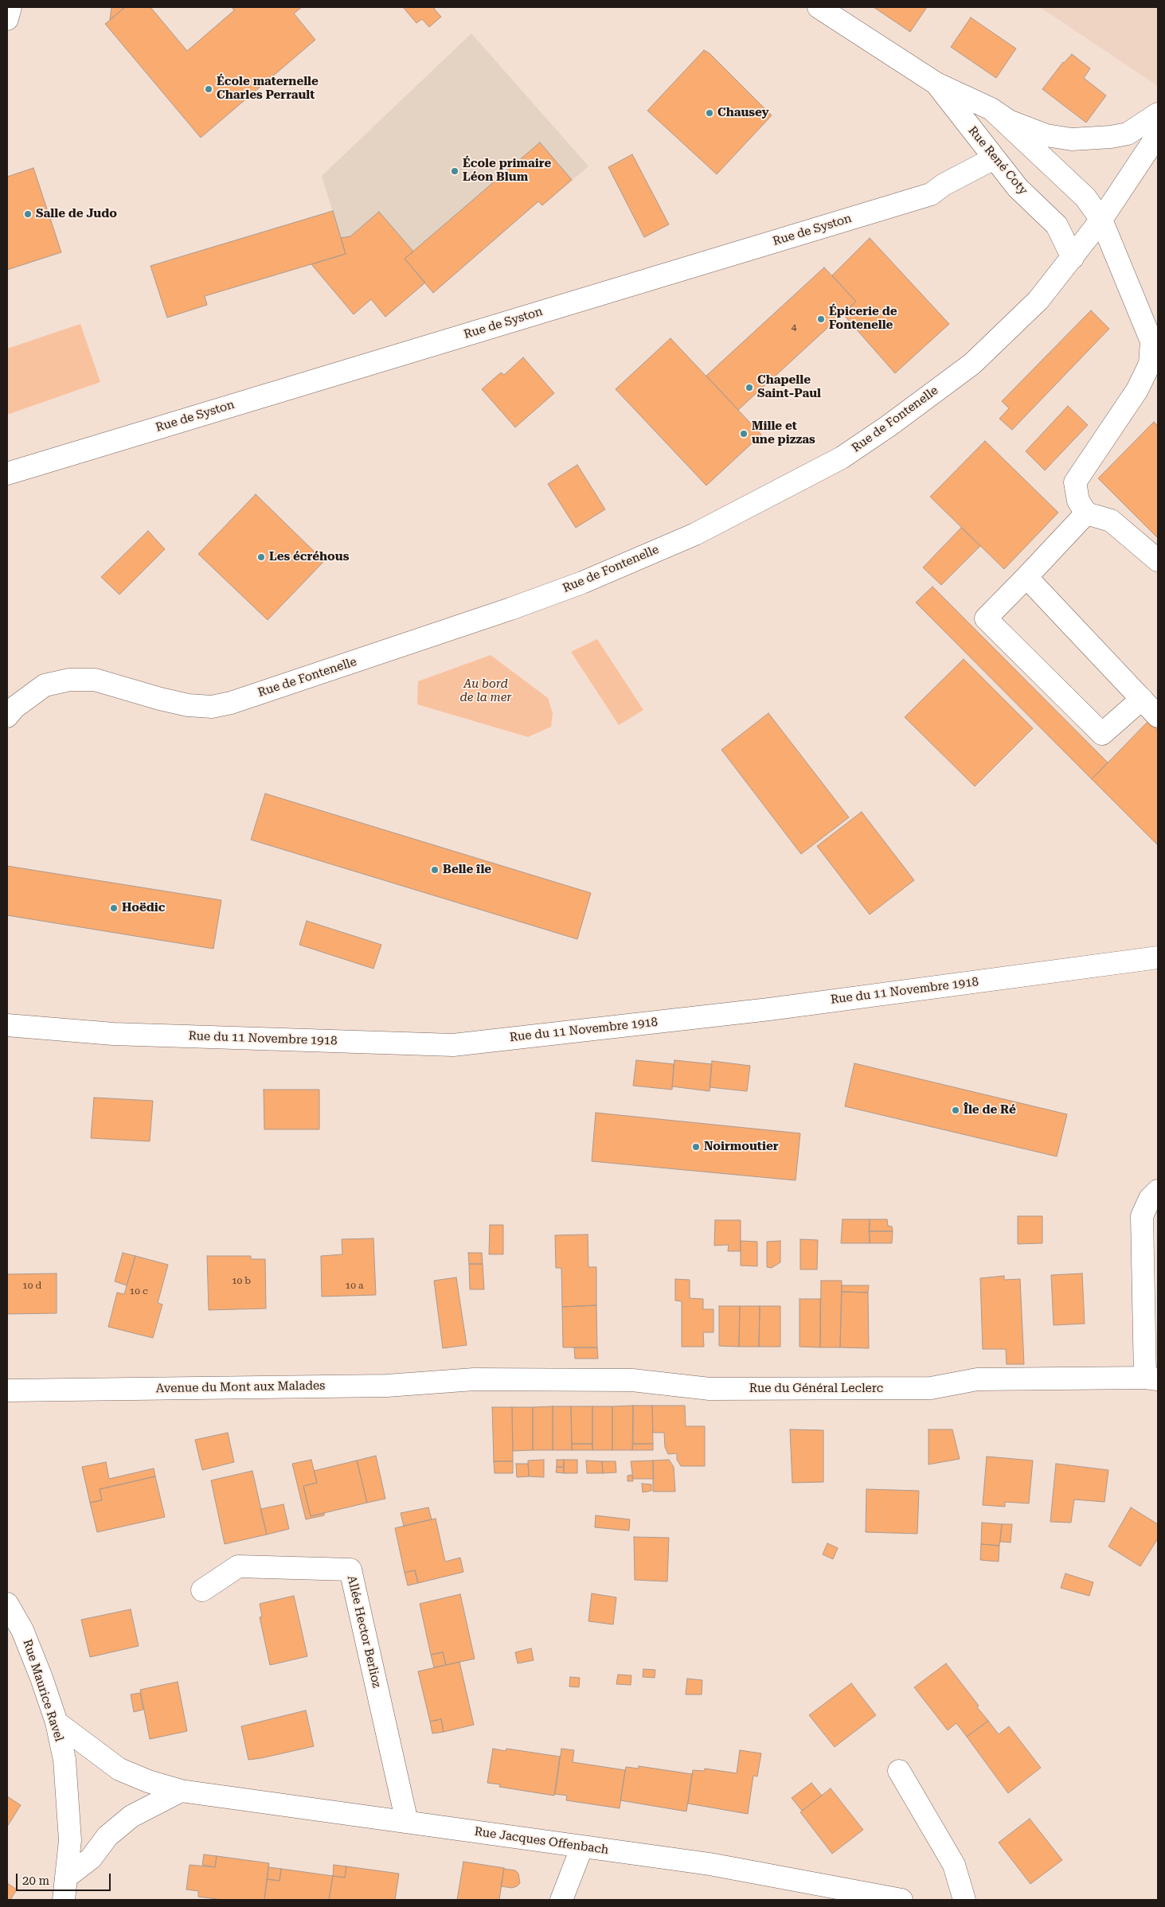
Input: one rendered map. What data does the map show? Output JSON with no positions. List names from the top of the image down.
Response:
{
  "streets": {
    "street": [
      "Rue René Coty",
      "Rue de Syston",
      "Rue de Fontenelle",
      "Rue du 11 Novembre 1918",
      "Avenue du Mont aux Malades",
      "Rue du Général Leclerc",
      "Allée Hector Berlioz",
      "Rue Maurice Ravel",
      "Rue Jacques Offenbach"
    ]
  },
  "crossings": [
    ["Rue René Coty", "Rue de Syston"],
    ["Rue René Coty", "Rue de Fontenelle"],
    ["Avenue du Mont aux Malades", "Rue du Général Leclerc"],
    ["Allée Hector Berlioz", "Rue Jacques Offenbach"],
    ["Rue Maurice Ravel", "Rue Jacques Offenbach"]
  ],
  "parks": ["Au bord de la mer"],
  "places": [
    "École maternelle Charles Perrault",
    "Chausey",
    "École primaire Léon Blum",
    "Salle de Judo",
    "Épicerie de Fontenelle",
    "Chapelle Saint-Paul",
    "Mille et une pizzas",
    "Les écréhous",
    "Belle île",
    "Hoëdic",
    "Île de Ré",
    "Noirmoutier"
  ],
  "house_numbers": [
    "4",
    "10 b",
    "10 d",
    "10 a",
    "10 c"
  ],
  "scale_bar": "20 m"
}
